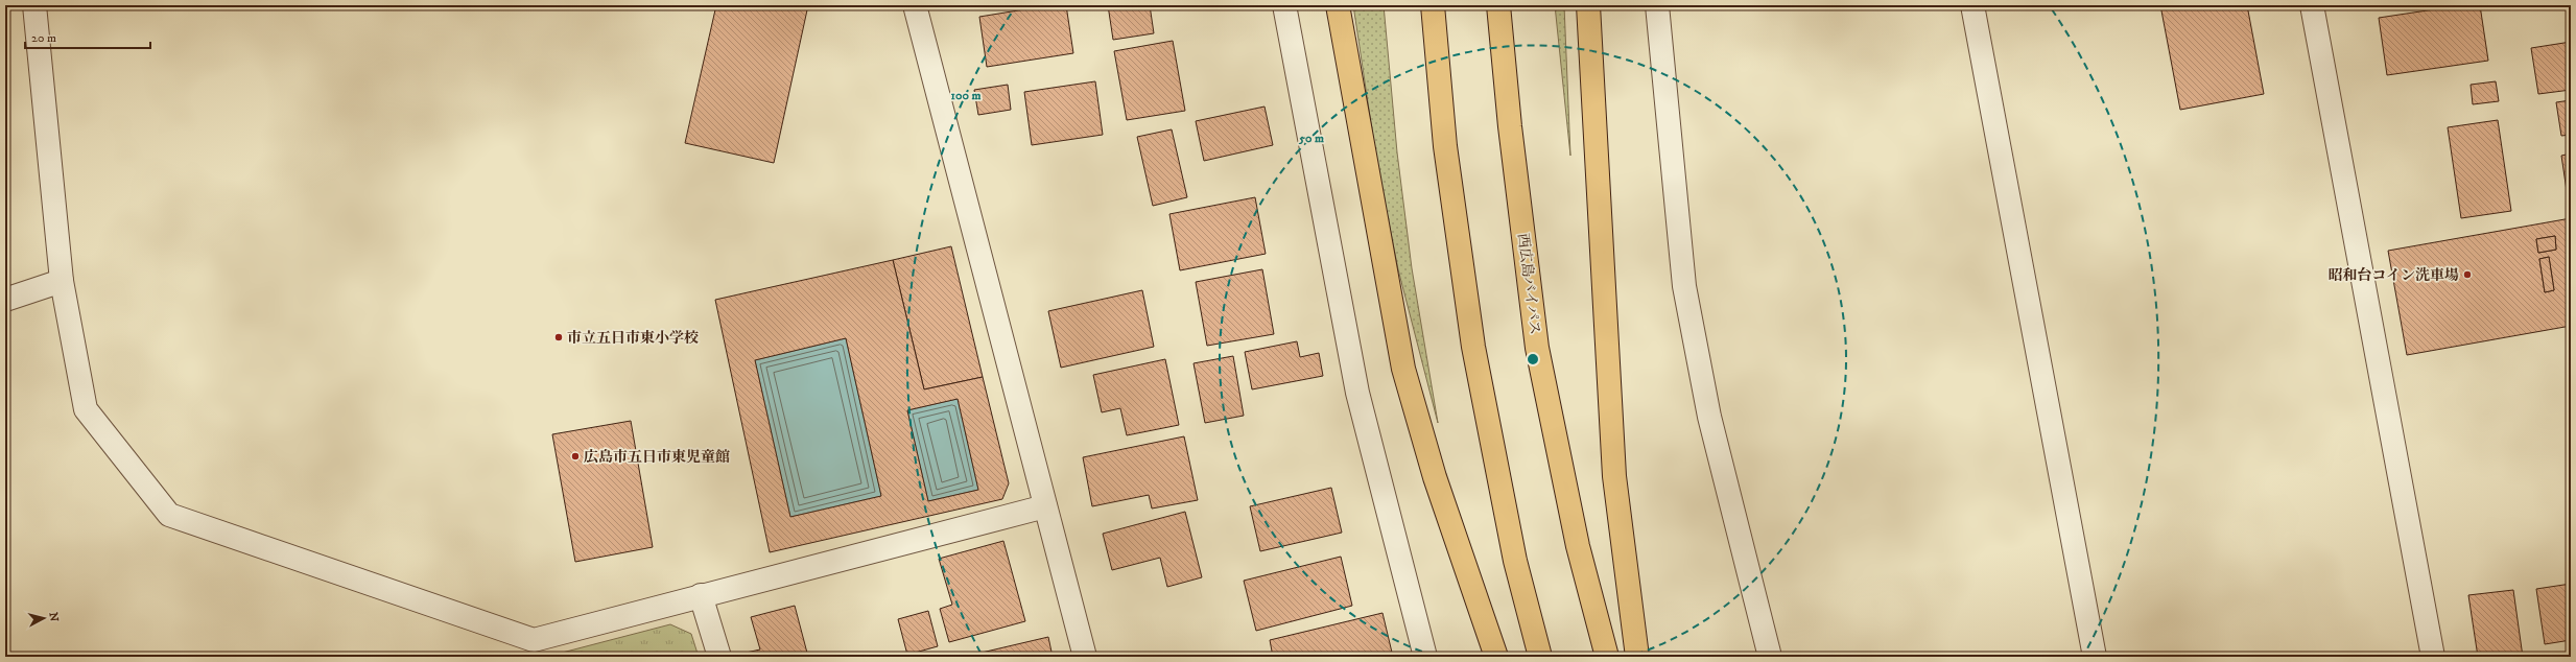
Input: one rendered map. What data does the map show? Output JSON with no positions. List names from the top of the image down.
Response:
{
  "streets": {
    "highway": ["西広島バイパス"]
  },
  "places": ["昭和台コイン洗車場", "市立五日市東小学校", "広島市五日市東児童館"],
  "scale_bar": "20 m",
  "north": "right",
  "rings": ["100 m", "50 m"]
}
